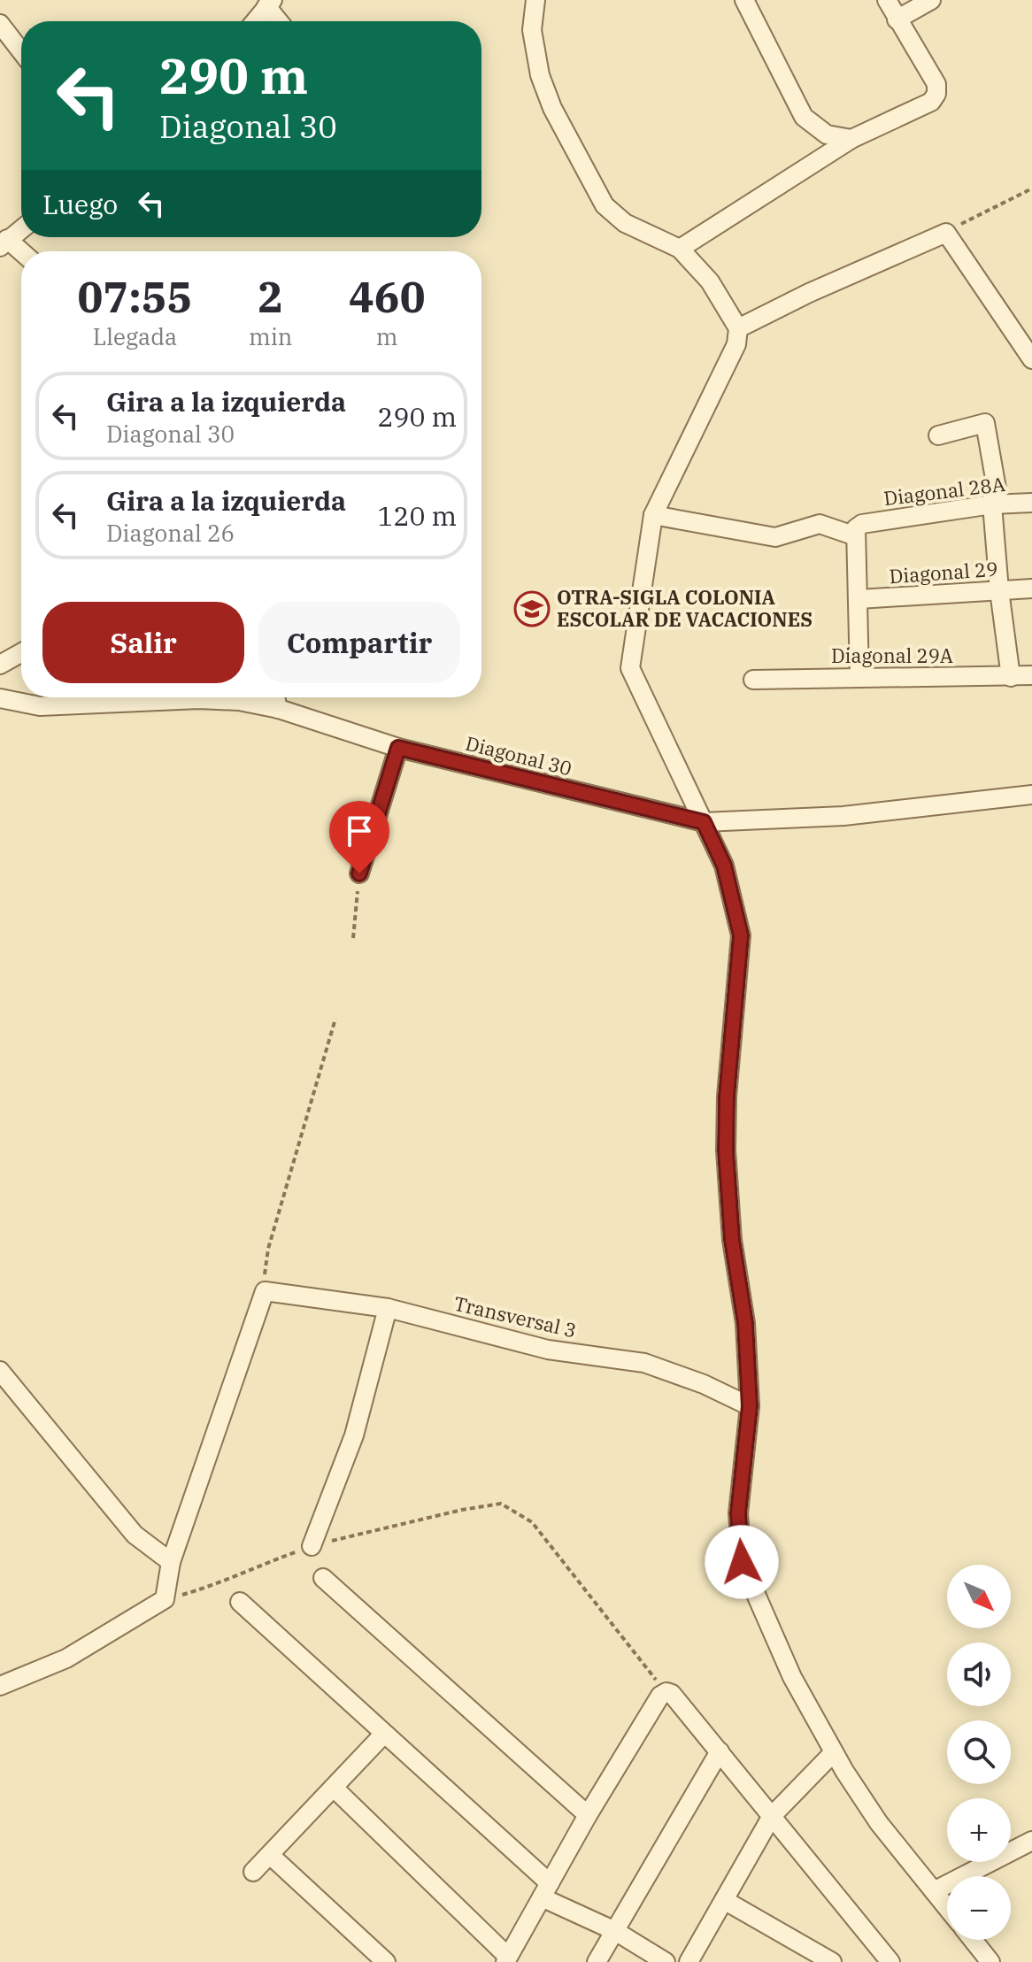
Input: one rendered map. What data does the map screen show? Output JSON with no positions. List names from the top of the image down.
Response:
{
  "streets": {
    "street": [
      "Diagonal 28A",
      "Diagonal 29",
      "Diagonal 29A",
      "Diagonal 30",
      "Transversal 3"
    ]
  },
  "places": {
    "school or university": ["OTRA-SIGLA COLONIA ESCOLAR DE VACACIONES"]
  },
  "north": "bottom right",
  "page": {
    "turn": ["290 m", "Diagonal 30"],
    "then": "Luego",
    "eta": [
      "07:55",
      "Llegada",
      "2",
      "min",
      "460",
      "m"
    ],
    "list": [
      {
        "name": "Gira a la izquierda",
        "note": "Diagonal 30",
        "value": "290 m"
      },
      {
        "name": "Gira a la izquierda",
        "note": "Diagonal 26",
        "value": "120 m"
      }
    ],
    "buttons": ["Salir", "Compartir"],
    "map_buttons": ["+", "−"]
  }
}
